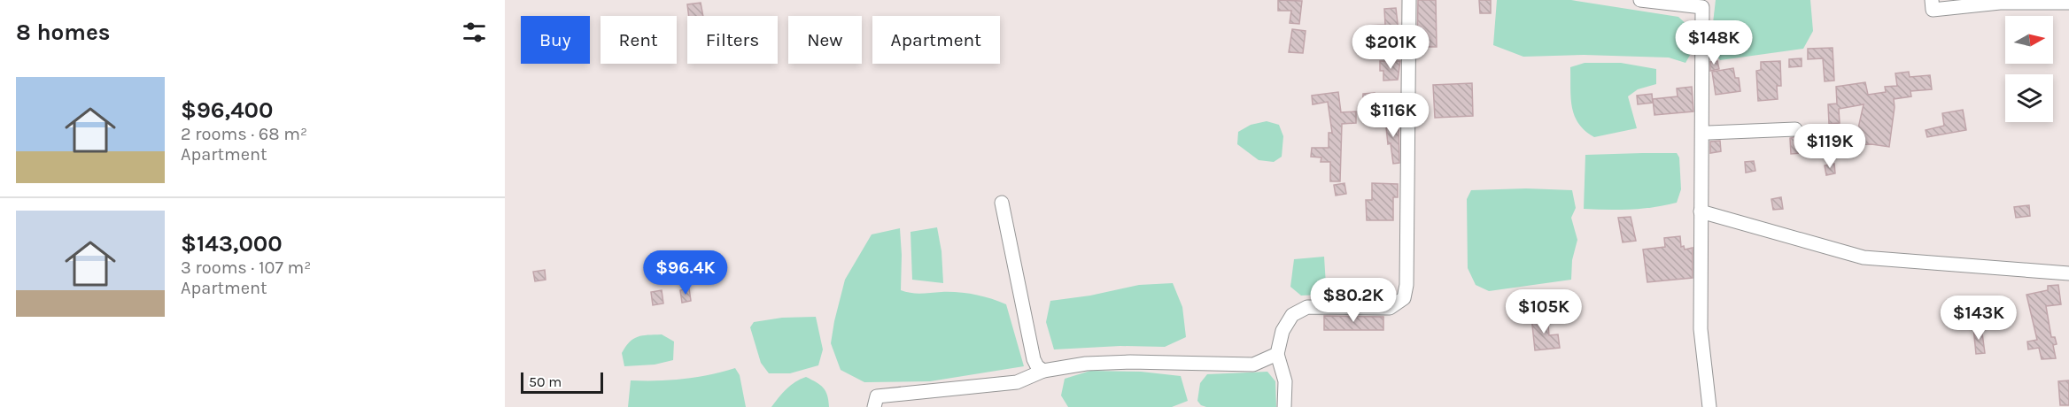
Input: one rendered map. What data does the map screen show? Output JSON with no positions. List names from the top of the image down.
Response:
{
  "scale_bar": "50 m",
  "north": "right",
  "page": {
    "heading": "8 homes",
    "chip": [
      "Buy",
      "Rent",
      "Filters",
      "New",
      "Apartment"
    ],
    "price": [
      "$148K",
      "$201K",
      "$116K",
      "$119K",
      "$96.4K",
      "$80.2K",
      "$105K",
      "$143K"
    ],
    "list": [
      {
        "name": "$96,400",
        "note": "2 rooms · 68 m² · Apartment"
      },
      {
        "name": "$143,000",
        "note": "3 rooms · 107 m² · Apartment"
      }
    ],
    "scale": "50 m"
  }
}
